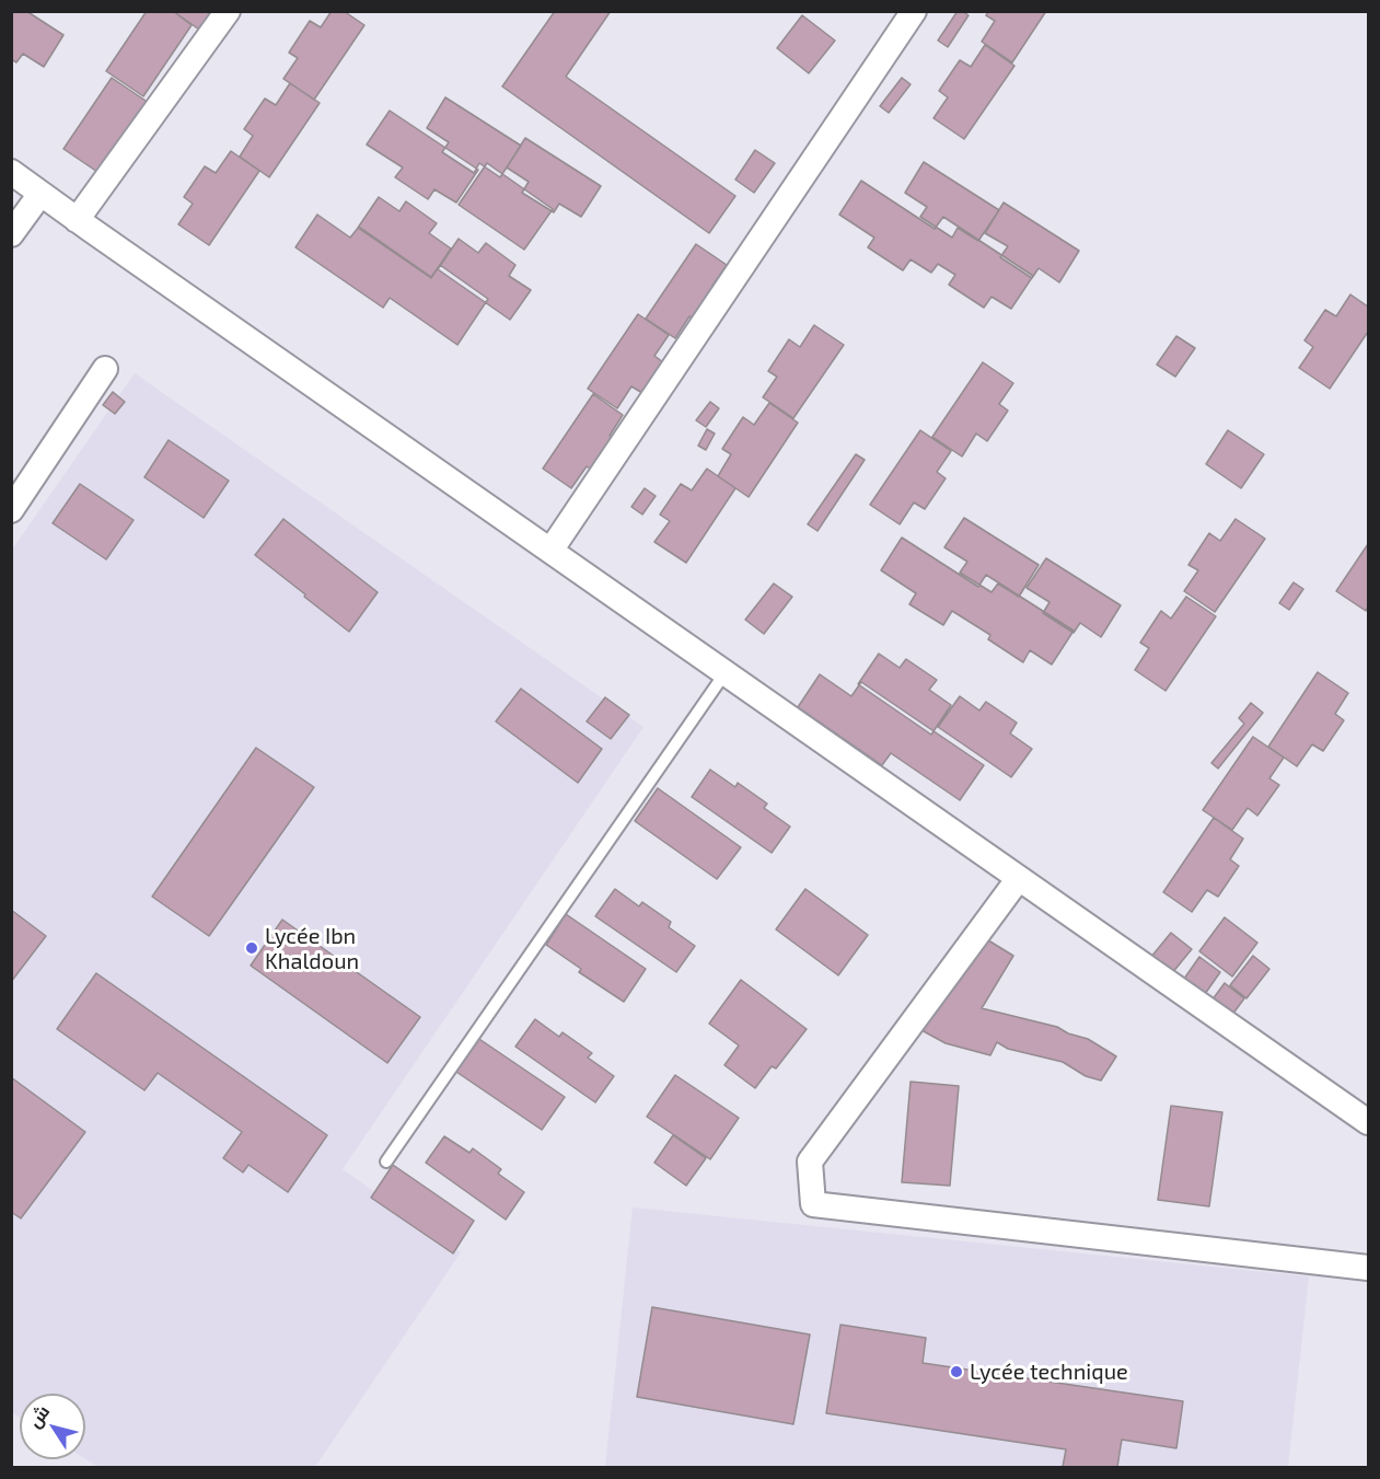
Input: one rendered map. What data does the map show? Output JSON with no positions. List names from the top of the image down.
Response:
{
  "places": ["Lycée Ibn Khaldoun", "Lycée technique"],
  "north": "top left"
}
